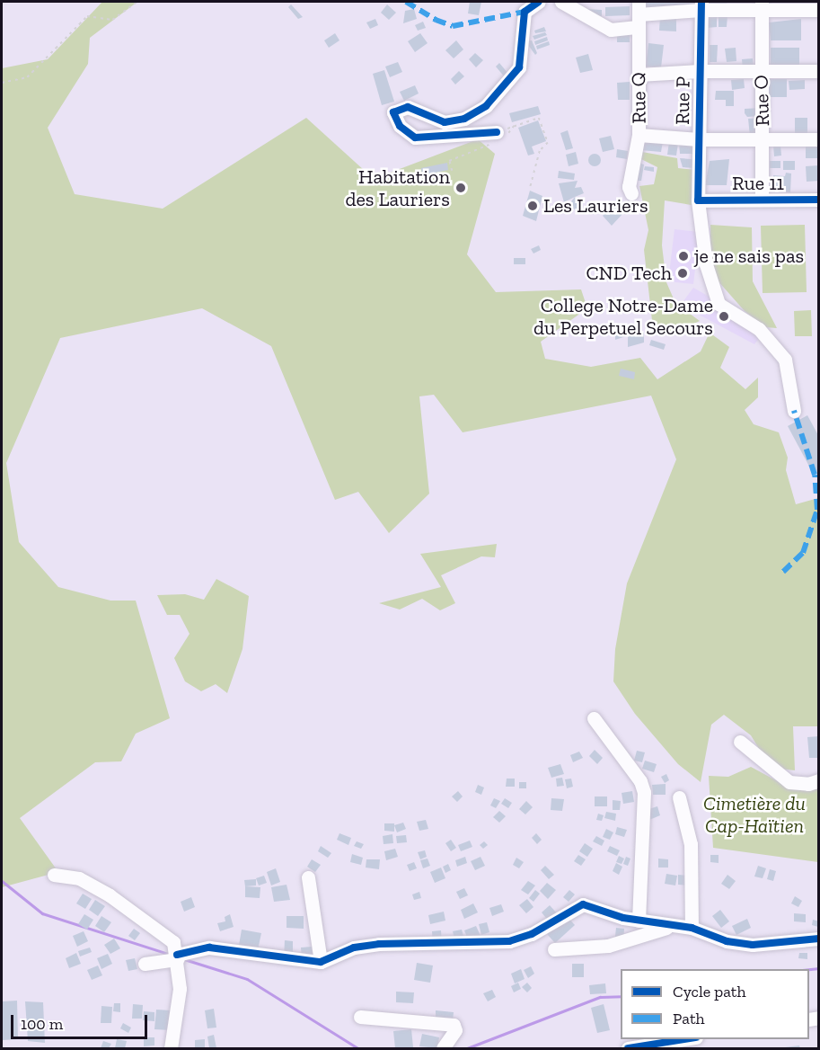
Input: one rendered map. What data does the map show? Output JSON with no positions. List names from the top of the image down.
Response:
{
  "streets": {
    "street": [
      "Rue Q",
      "Rue P",
      "Rue O",
      "Rue 11"
    ]
  },
  "crossings": [
    ["Rue P", "Rue 11"],
    ["Rue O", "Rue 11"]
  ],
  "parks": ["Cimetière du Cap-Haïtien"],
  "places": [
    "Habitation des Lauriers",
    "Les Lauriers",
    "je ne sais pas",
    "CND Tech",
    "College Notre-Dame du Perpetuel Secours"
  ],
  "legend": ["Cycle path", "Path"],
  "scale_bar": "100 m"
}
